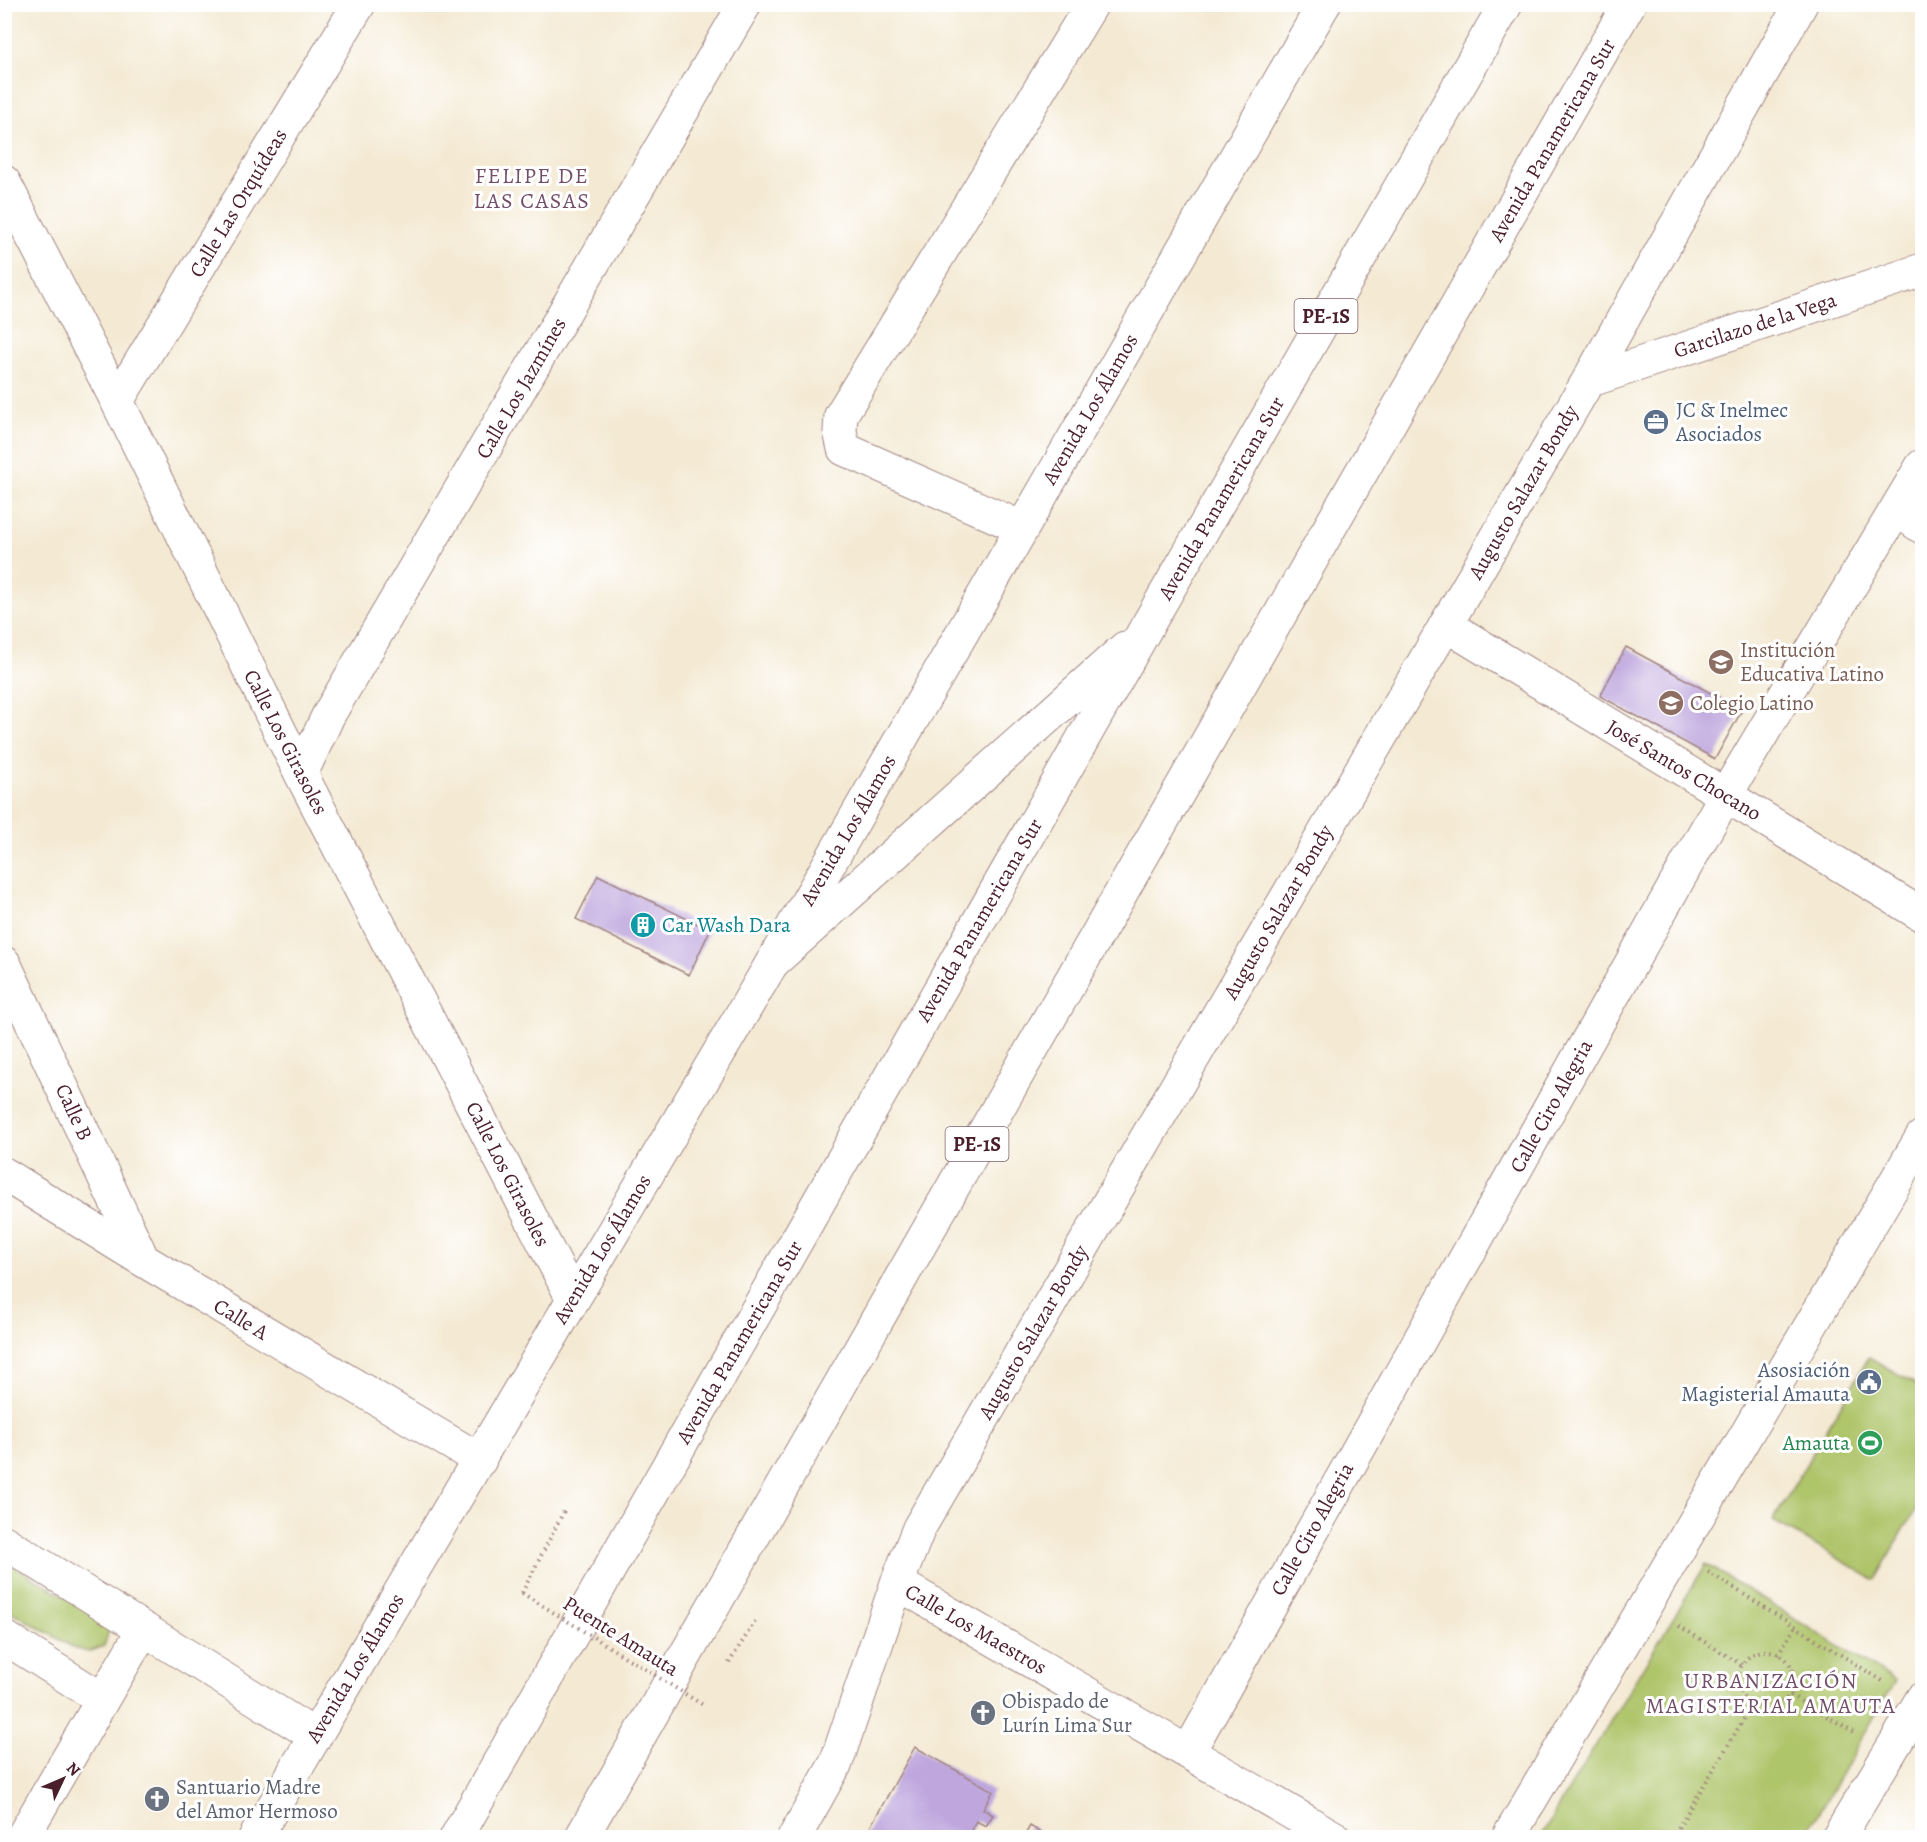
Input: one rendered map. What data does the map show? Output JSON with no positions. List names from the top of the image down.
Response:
{
  "streets": {
    "main road": [
      "Avenida Panamericana Sur",
      "Calle Las Orquídeas",
      "PE-1S",
      "Garcilazo de la Vega",
      "Calle Los Jazmínes",
      "Avenida Los Álamos",
      "Augusto Salazar Bondy",
      "Calle Los Girasoles",
      "José Santos Chocano",
      "Calle Ciro Alegria",
      "Calle B",
      "Calle A",
      "Calle Los Maestros"
    ],
    "path": ["Puente Amauta"]
  },
  "crossings": [
    ["Calle Las Orquídeas", "Calle Los Girasoles"],
    ["Garcilazo de la Vega", "Augusto Salazar Bondy"],
    ["Calle Los Jazmínes", "Calle Los Girasoles"],
    ["Avenida Los Álamos", "Calle Los Girasoles"],
    ["Avenida Los Álamos", "Calle A"],
    ["Augusto Salazar Bondy", "José Santos Chocano"],
    ["Augusto Salazar Bondy", "Calle Los Maestros"],
    ["José Santos Chocano", "Calle Ciro Alegria"],
    ["Calle Ciro Alegria", "Calle Los Maestros"],
    ["Calle B", "Calle A"]
  ],
  "districts": ["FELIPE DE LAS CASAS", "URBANIZACIÓN MAGISTERIAL AMAUTA"],
  "places": {
    "office": ["JC & Inelmec Asociados"],
    "school or university": ["Institución Educativa Latino", "Colegio Latino"],
    "building": ["Car Wash Dara"],
    "public building": ["Asosiación Magisterial Amauta"],
    "sports": ["Amauta"],
    "church": ["Obispado de Lurín Lima Sur", "Santuario Madre del Amor Hermoso"]
  },
  "north": "top right"
}
